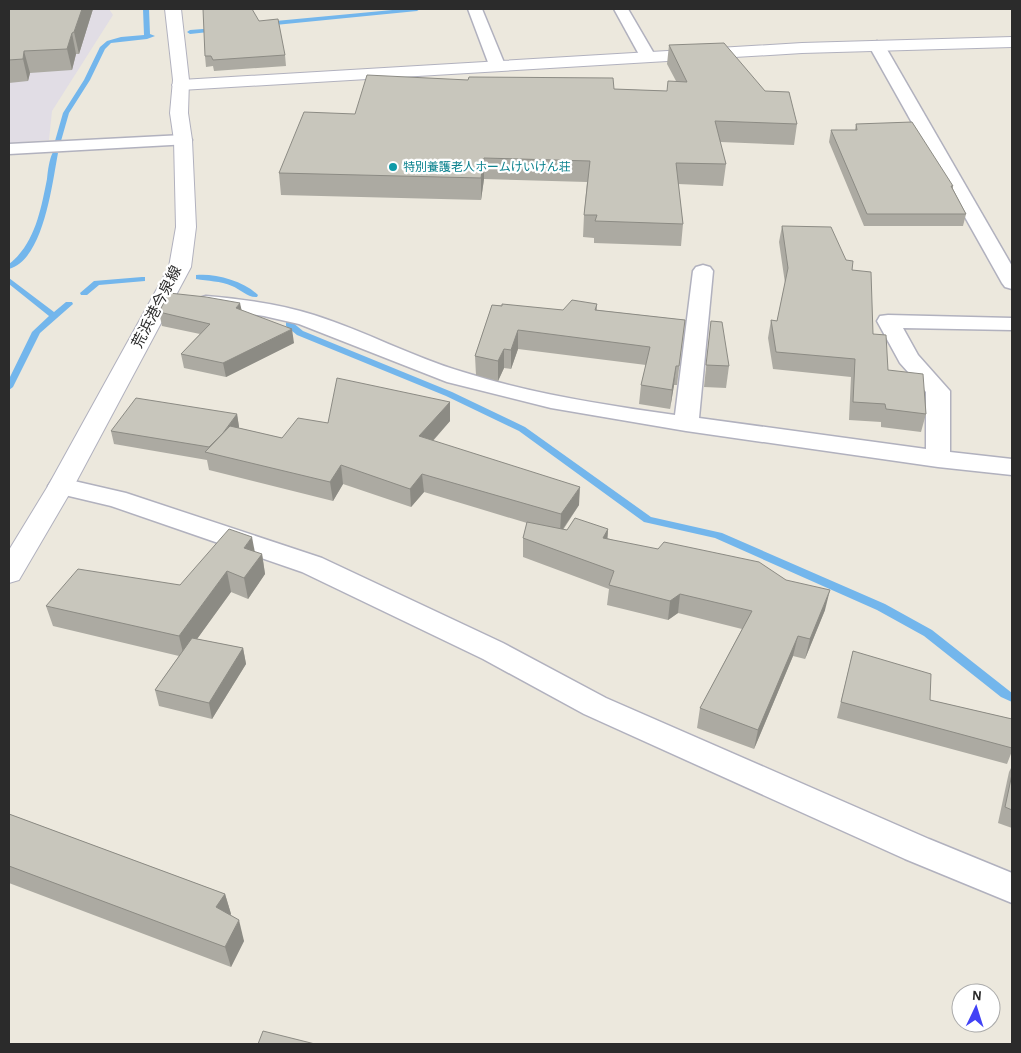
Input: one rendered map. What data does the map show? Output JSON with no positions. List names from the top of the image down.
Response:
{
  "streets": {
    "main road": ["荒浜港今泉線"]
  },
  "places": ["特別養護老人ホームけいけん荘"],
  "north": "top"
}
